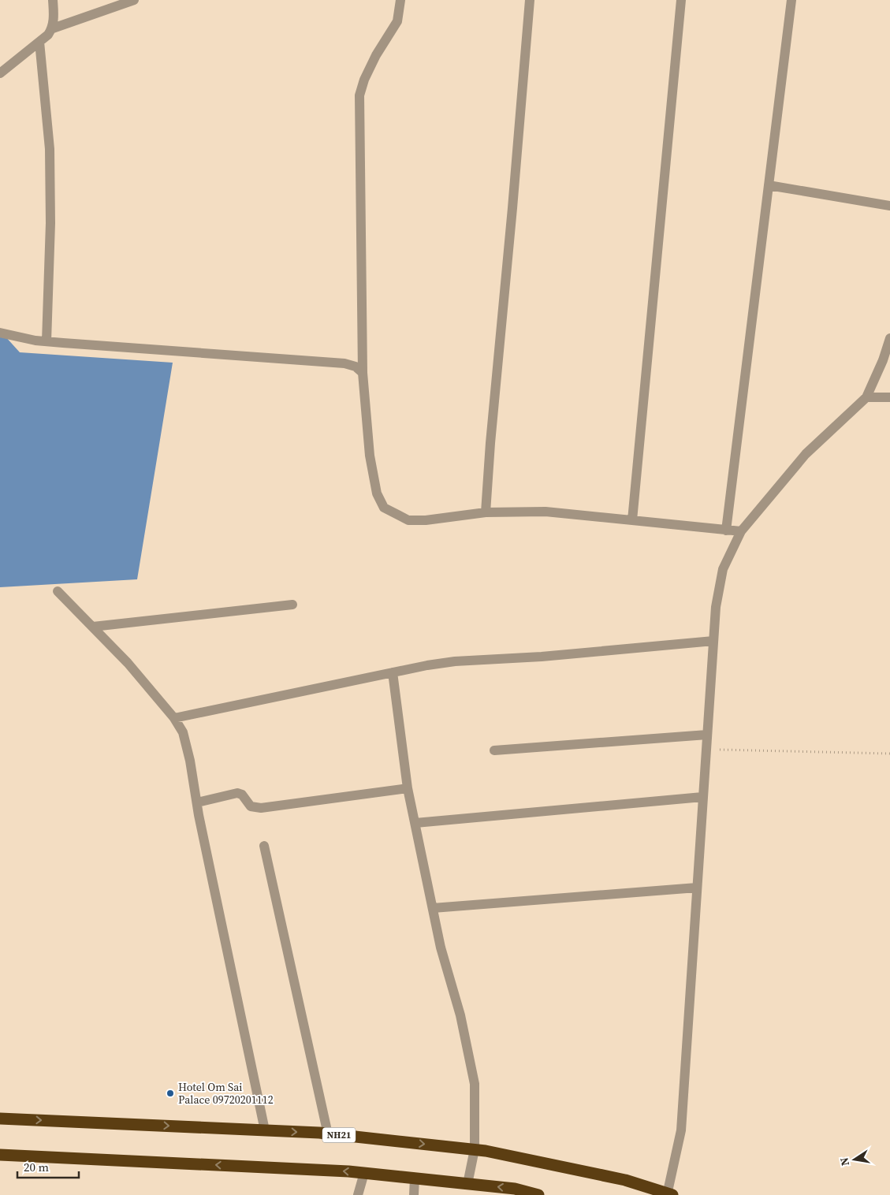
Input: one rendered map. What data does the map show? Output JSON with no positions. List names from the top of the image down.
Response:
{
  "streets": {
    "highway": ["NH21"]
  },
  "places": ["Hotel Om Sai Palace 09720201112"],
  "scale_bar": "20 m",
  "north": "left"
}
